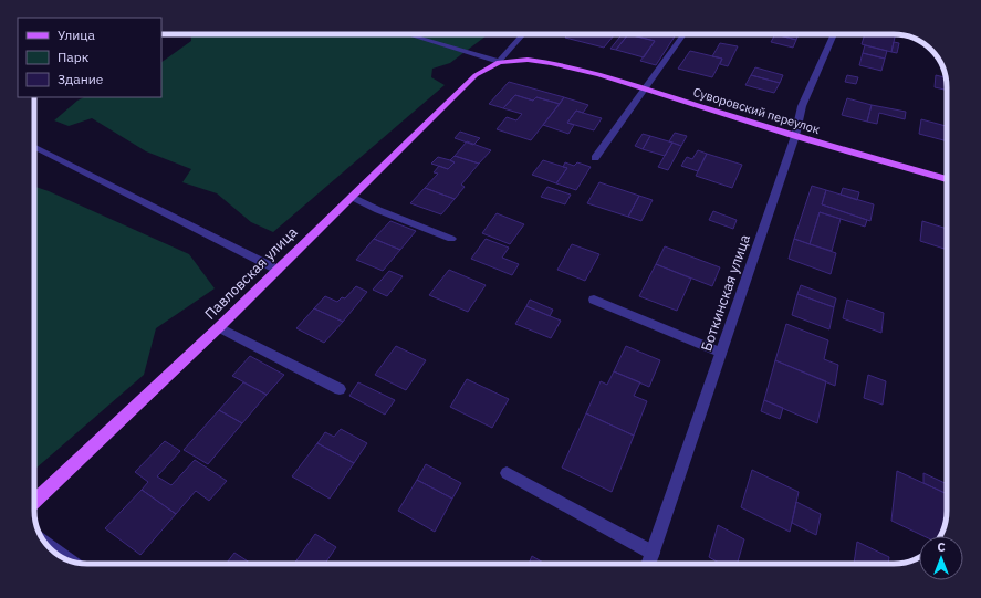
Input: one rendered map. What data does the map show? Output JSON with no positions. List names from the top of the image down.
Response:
{
  "streets": {
    "main road": ["Суворовский переулок", "Павловская улица"],
    "street": ["Боткинская улица"]
  },
  "crossings": [
    ["Суворовский переулок", "Павловская улица"],
    ["Суворовский переулок", "Боткинская улица"]
  ],
  "legend": ["Улица", "Парк", "Здание"],
  "north": "top"
}
